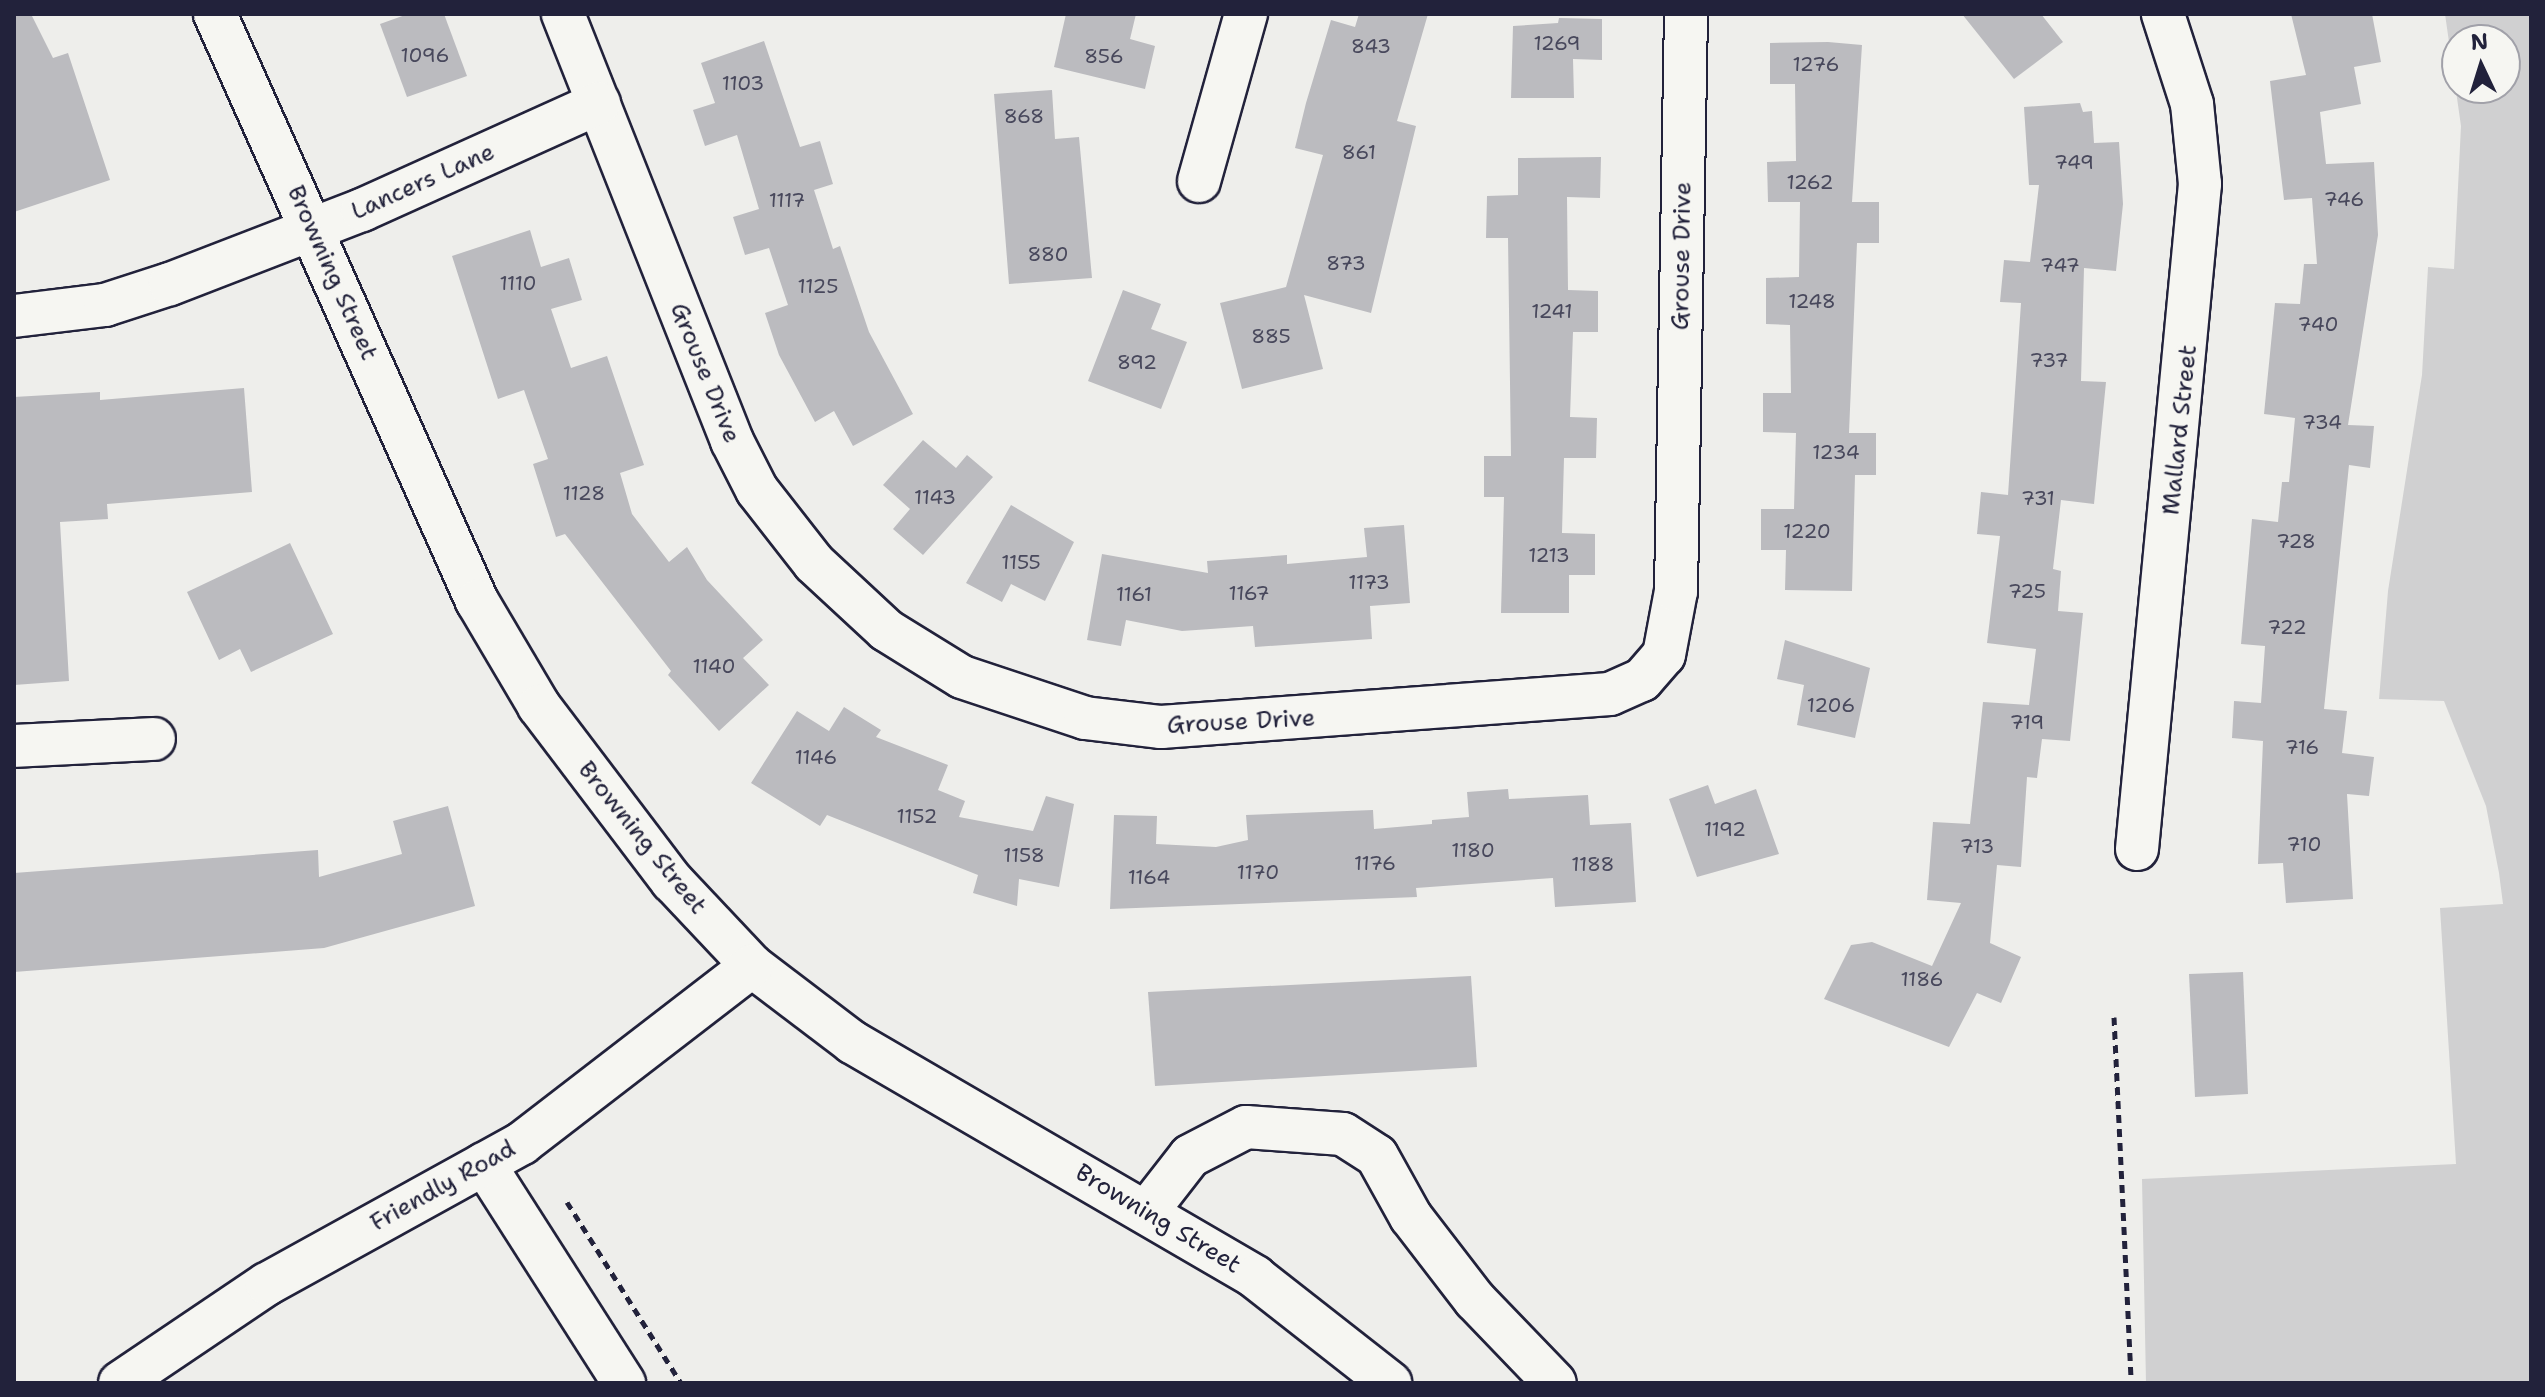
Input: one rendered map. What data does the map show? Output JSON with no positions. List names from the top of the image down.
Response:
{
  "streets": {
    "street": [
      "Lancers Lane",
      "Grouse Drive",
      "Browning Street",
      "Mallard Street",
      "Friendly Road"
    ]
  },
  "crossings": [
    ["Lancers Lane", "Grouse Drive"],
    ["Lancers Lane", "Browning Street"],
    ["Browning Street", "Friendly Road"]
  ],
  "house_numbers": [
    "1269",
    "843",
    "1096",
    "856",
    "1276",
    "1103",
    "868",
    "861",
    "749",
    "1262",
    "746",
    "1117",
    "880",
    "873",
    "747",
    "1110",
    "1125",
    "1248",
    "1241",
    "740",
    "885",
    "737",
    "892",
    "734",
    "1234",
    "1128",
    "1143",
    "731",
    "1220",
    "728",
    "1213",
    "1155",
    "1173",
    "725",
    "1167",
    "1161",
    "722",
    "1140",
    "1206",
    "719",
    "716",
    "1146",
    "1152",
    "1192",
    "710",
    "713",
    "1180",
    "1158",
    "1176",
    "1188",
    "1170",
    "1164",
    "1186"
  ],
  "north": "top"
}
